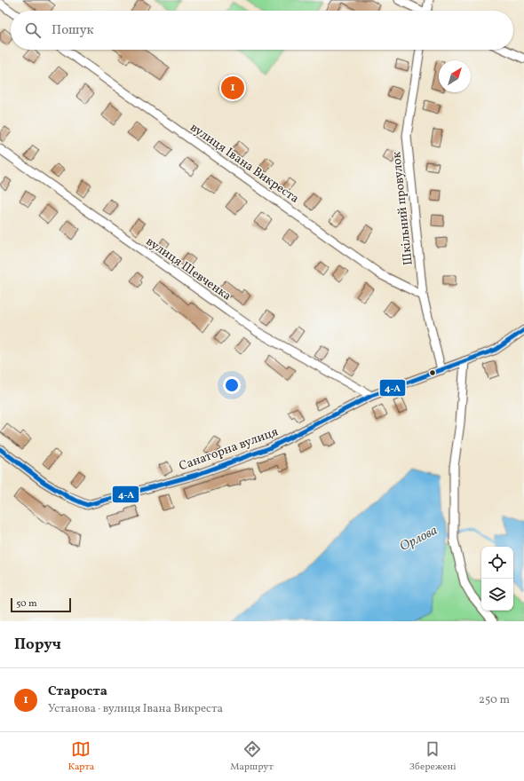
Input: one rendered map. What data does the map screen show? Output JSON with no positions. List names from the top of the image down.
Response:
{
  "streets": {
    "street": [
      "вулиця Івана Викреста",
      "Шкільний провулок",
      "вулиця Шевченка",
      "Санаторна вулиця"
    ]
  },
  "crossings": [
    ["вулиця Івана Викреста", "Шкільний провулок"],
    ["Шкільний провулок", "Санаторна вулиця"],
    ["вулиця Шевченка", "Санаторна вулиця"]
  ],
  "water": ["Орлова"],
  "lines": ["transit line 4-А"],
  "scale_bar": "50 m",
  "north": "top right",
  "page": {
    "search": "Пошук",
    "pins": "1",
    "scale": "50 m",
    "heading": "Поруч",
    "list": [
      {
        "mark": "1",
        "name": "Староста",
        "note": "Установа · вулиця Івана Викреста",
        "value": "250 m"
      }
    ],
    "nav": ["Карта", "Маршрут", "Збережені"]
  }
}
